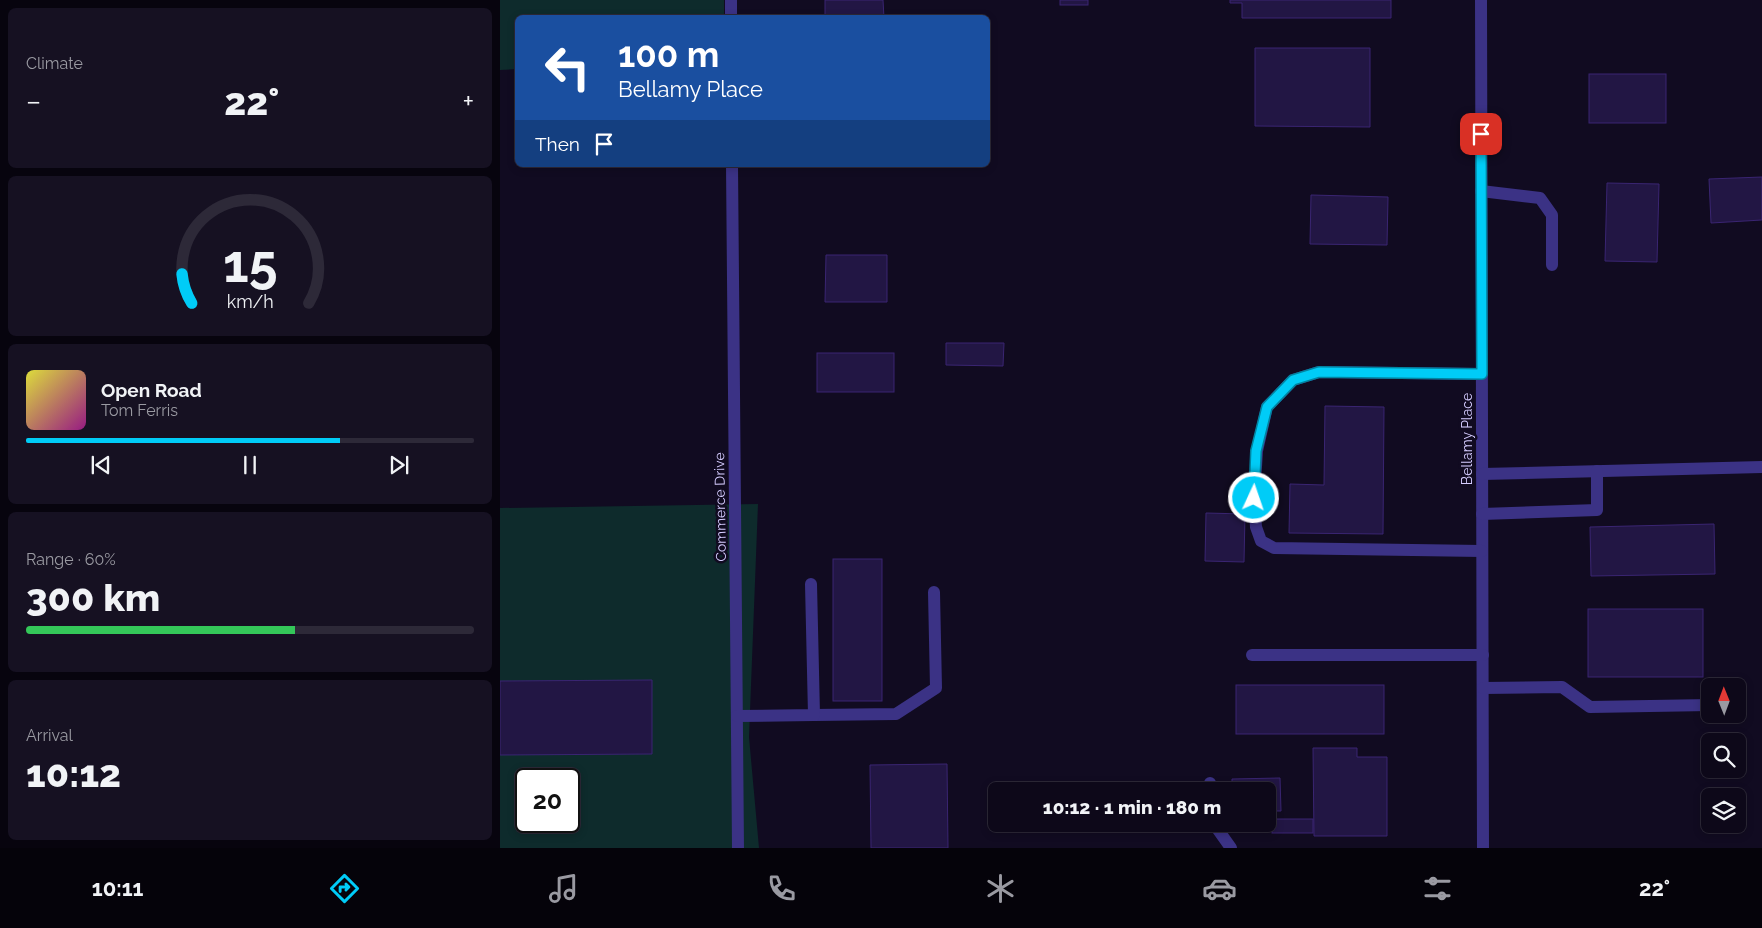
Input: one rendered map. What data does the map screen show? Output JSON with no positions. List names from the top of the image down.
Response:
{
  "streets": {
    "street": ["Bellamy Place", "Commerce Drive"]
  },
  "north": "top",
  "page": {
    "tile": [
      "Climate",
      ["Range · 60%", "300 km"],
      ["Arrival", "10:12"]
    ],
    "turn": ["100 m", "Bellamy Place"],
    "heat": ["−", "22°", "+"],
    "then": "Then",
    "song": ["Open Road", "Tom Ferris"],
    "limit": "20",
    "trip": "10:12 · 1 min · 180 m",
    "tabs": ["10:11", "22°"],
    "gauge": ["15", "km/h"]
  }
}
